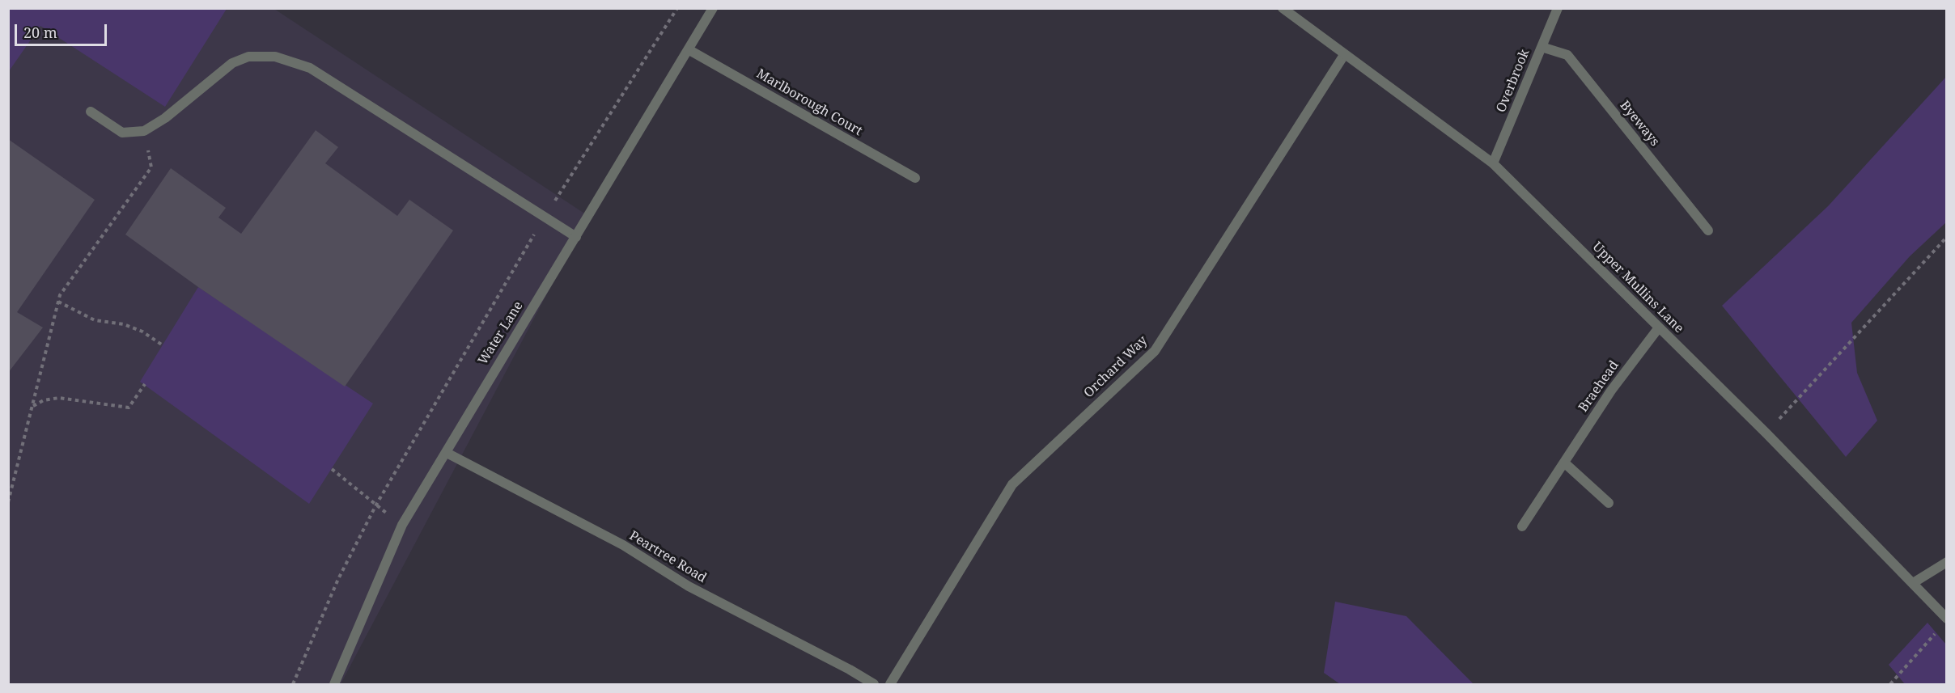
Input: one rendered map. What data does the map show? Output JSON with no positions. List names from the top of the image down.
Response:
{
  "streets": {
    "street": [
      "Overbrook",
      "Marlborough Court",
      "Byeways",
      "Upper Mullins Lane",
      "Water Lane",
      "Orchard Way",
      "Braehead",
      "Peartree Road"
    ]
  },
  "crossings": [
    ["Overbrook", "Byeways"],
    ["Overbrook", "Upper Mullins Lane"],
    ["Marlborough Court", "Water Lane"],
    ["Upper Mullins Lane", "Orchard Way"],
    ["Upper Mullins Lane", "Braehead"],
    ["Water Lane", "Peartree Road"]
  ],
  "scale_bar": "20 m"
}
